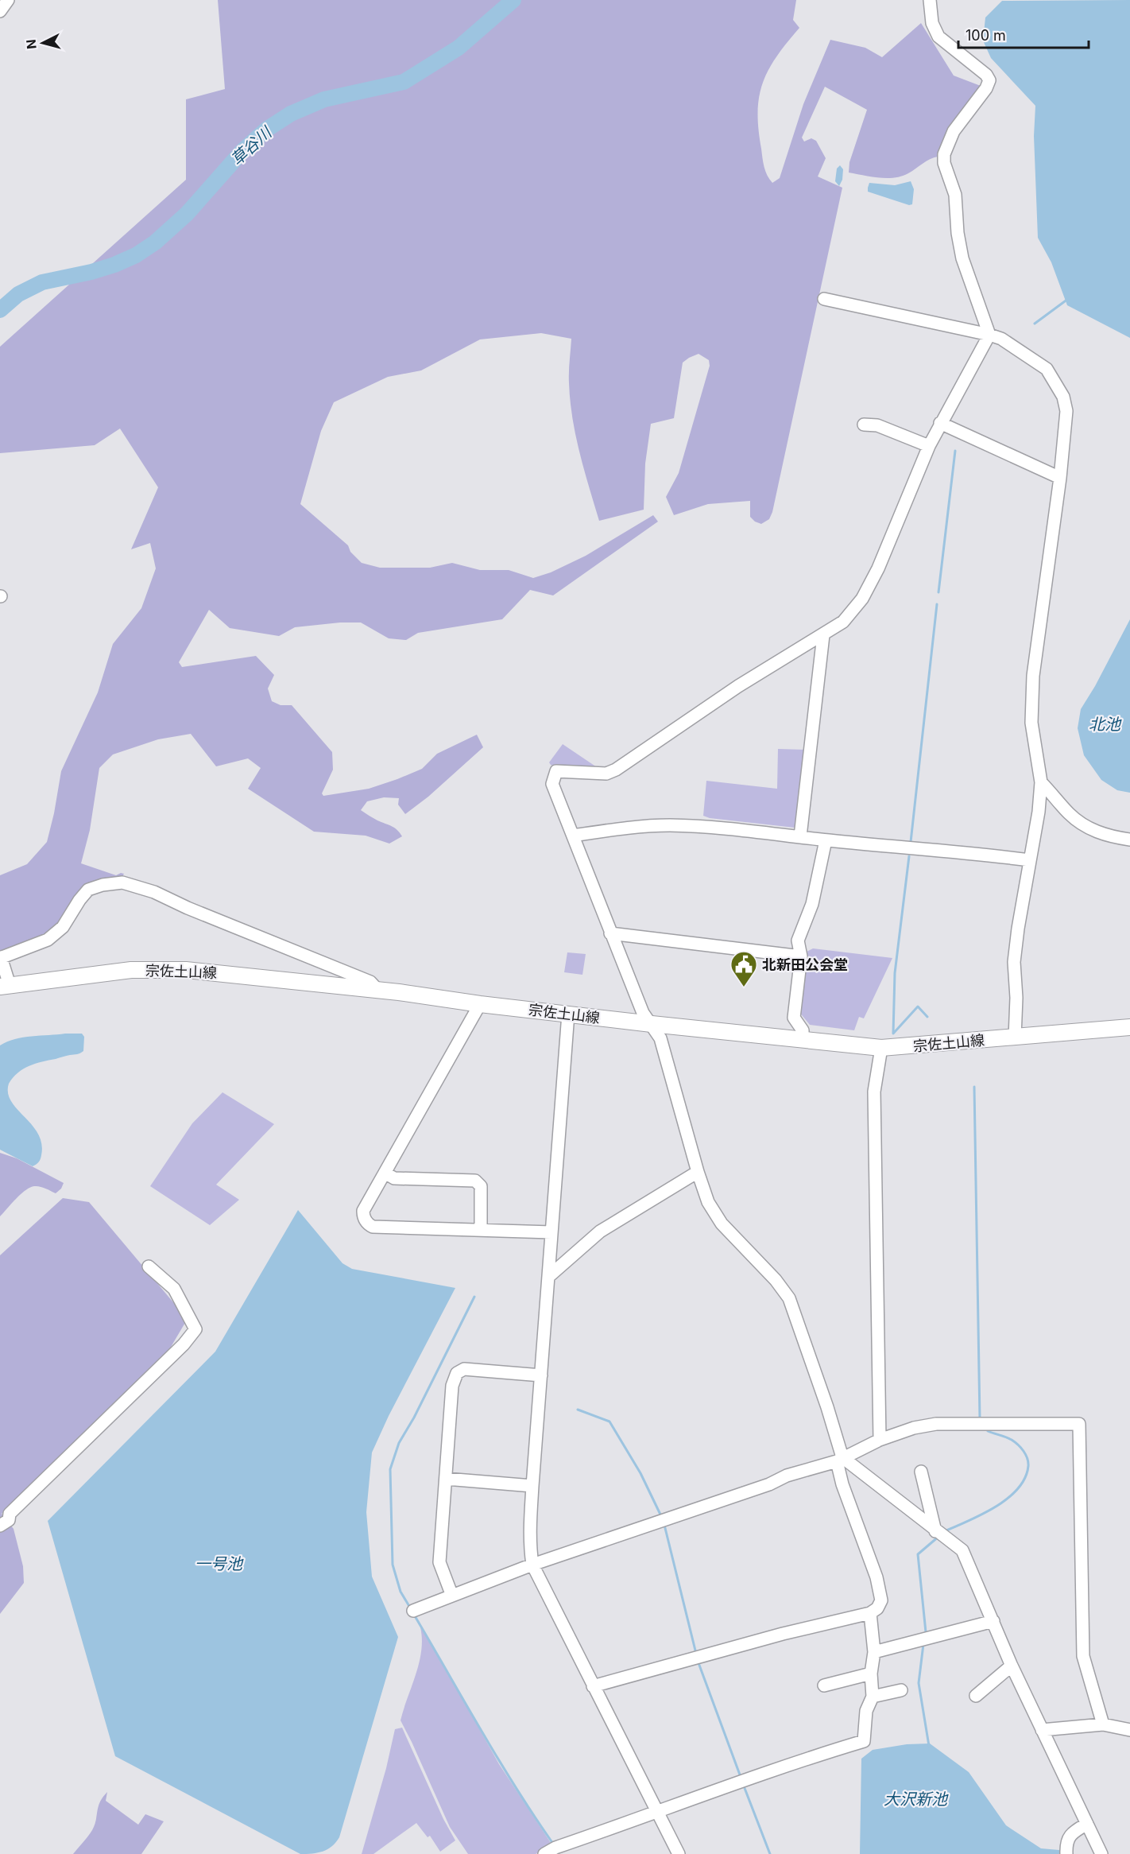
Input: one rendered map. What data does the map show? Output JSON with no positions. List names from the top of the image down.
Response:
{
  "streets": {
    "main road": ["宗佐土山線"]
  },
  "water": [
    "草谷川",
    "北池",
    "一号池",
    "大沢新池"
  ],
  "places": {
    "public building": ["北新田公会堂"]
  },
  "scale_bar": "100 m",
  "north": "left"
}
